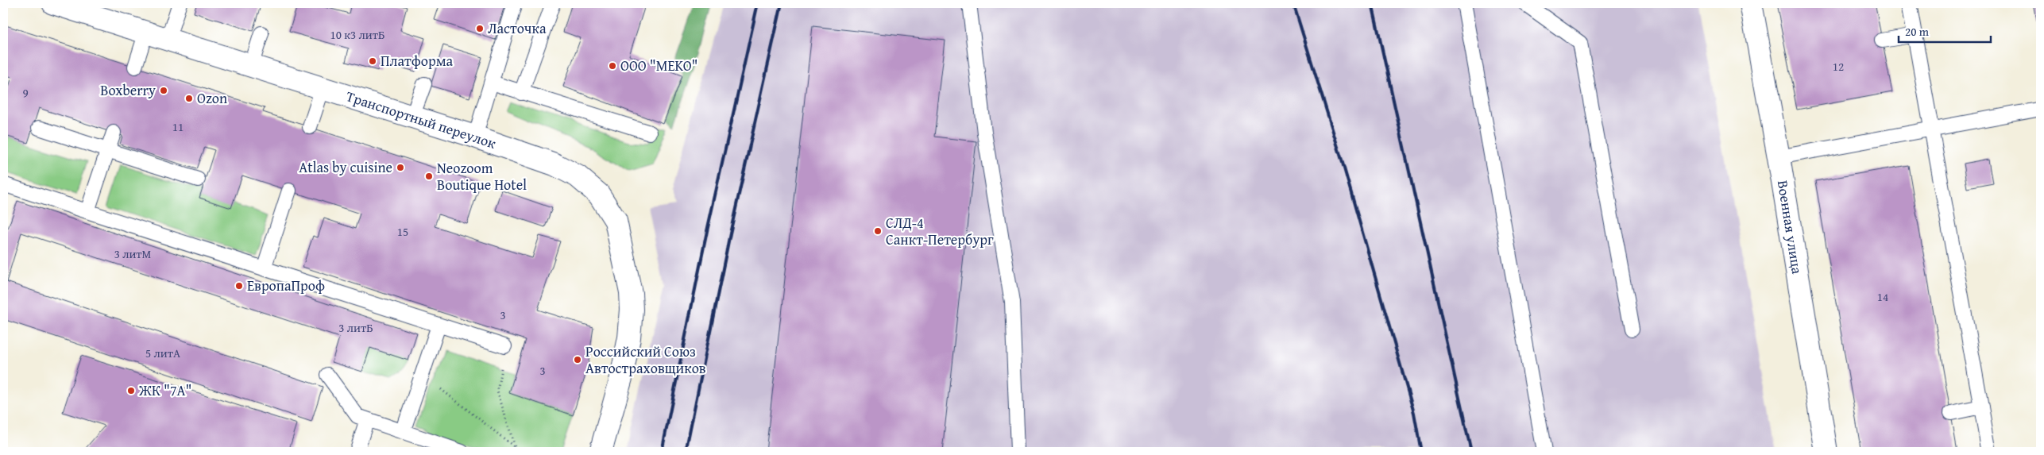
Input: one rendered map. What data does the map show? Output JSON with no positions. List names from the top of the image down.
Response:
{
  "streets": {
    "street": ["Транспортный переулок", "Военная улица"]
  },
  "places": [
    "Ласточка",
    "Платформа",
    "OOO \"MEKO\"",
    "Boxberry",
    "Ozon",
    "Atlas by cuisine",
    "Neozoom Boutique Hotel",
    "СЛД-4 Санкт-Петербург",
    "ЕвропаПроф",
    "Российский Союз Автостраховщиков",
    "ЖК \"7А\""
  ],
  "house_numbers": [
    "10 к3 литБ",
    "12",
    "9",
    "11",
    "15",
    "3 литМ",
    "14",
    "3",
    "3 литБ",
    "5 литА",
    "3"
  ],
  "scale_bar": "20 m"
}
